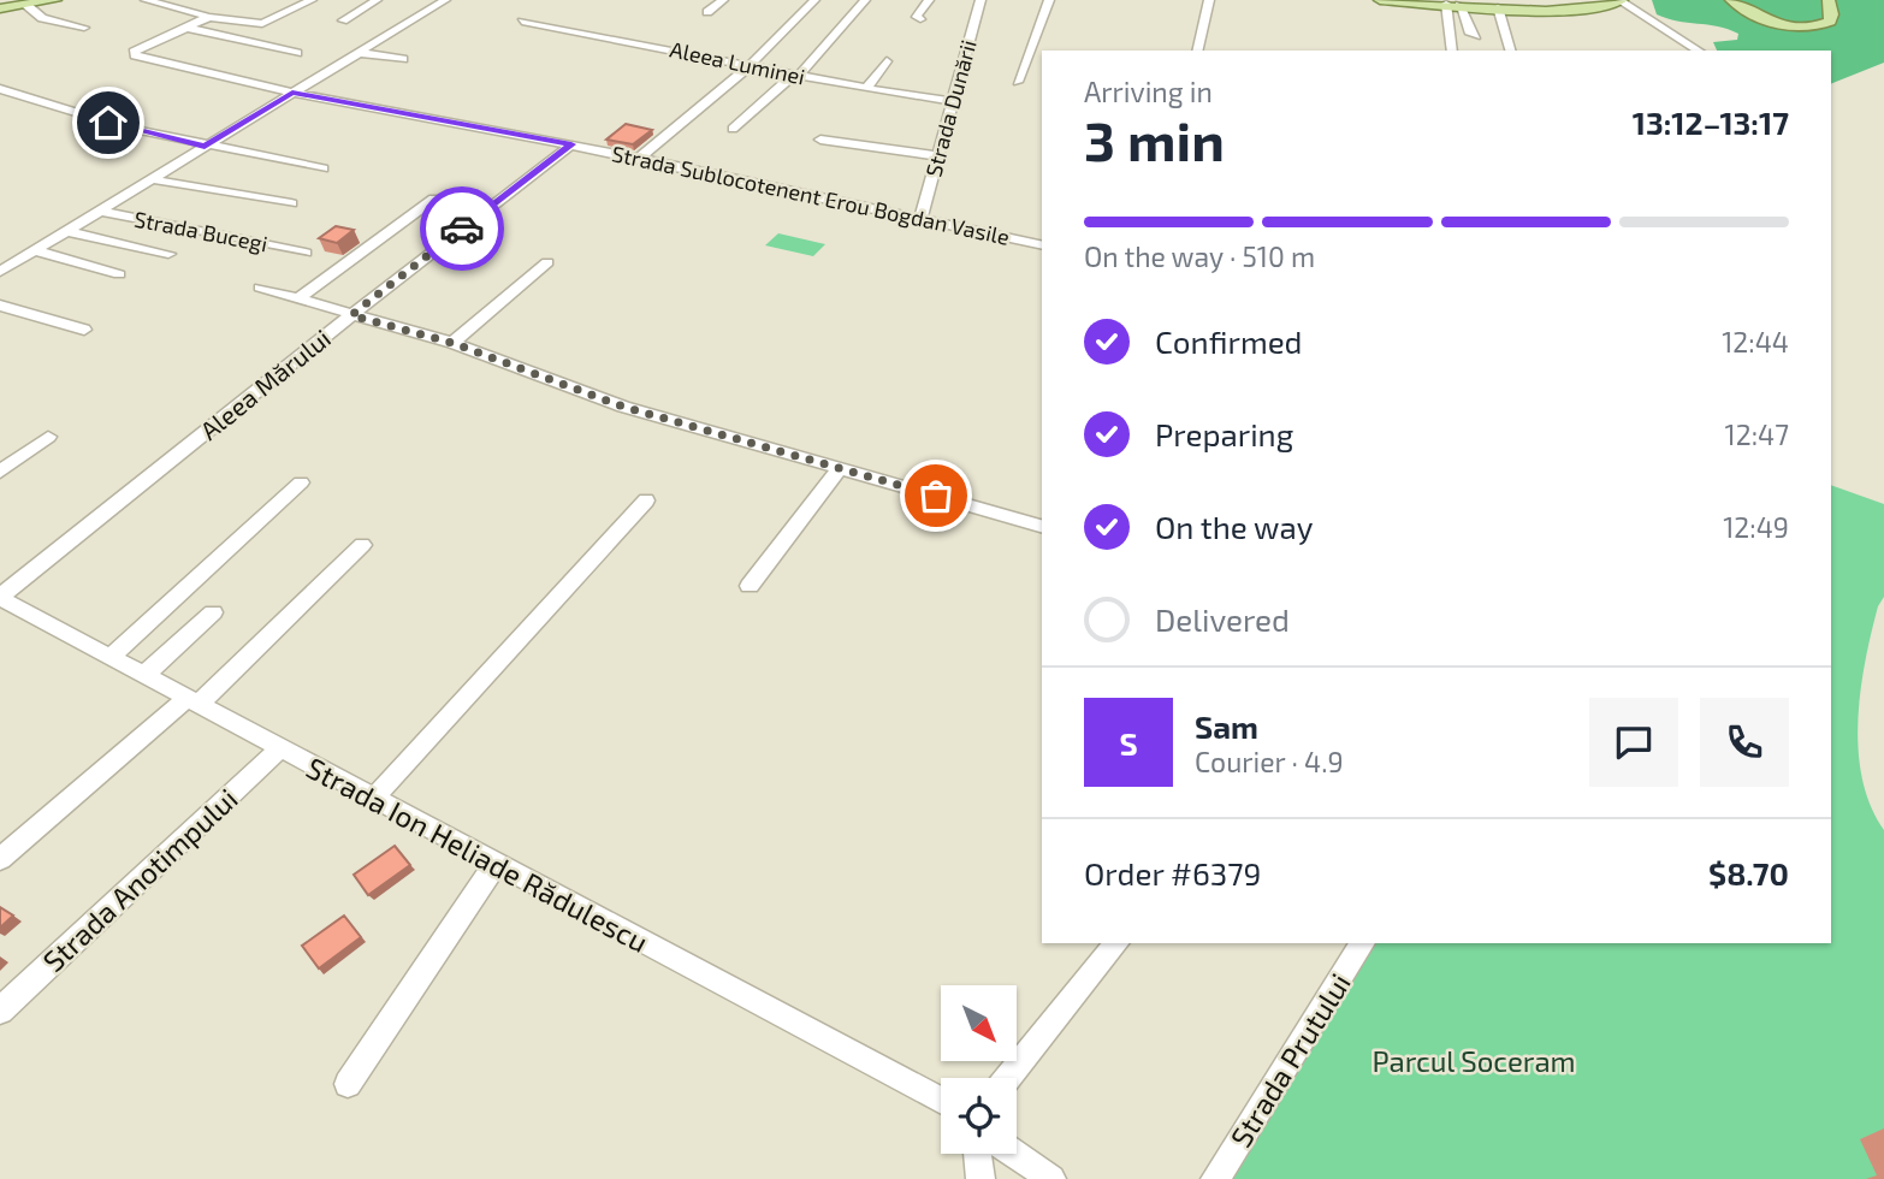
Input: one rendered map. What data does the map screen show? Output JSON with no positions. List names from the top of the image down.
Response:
{
  "streets": {
    "street": [
      "Aleea Luminei",
      "Strada Dunării",
      "Strada Sublocotenent Erou Bogdan Vasile",
      "Strada Bucegi",
      "Aleea Mărului",
      "Strada Ion Heliade Rădulescu",
      "Strada Anotimpului",
      "Strada Prutului"
    ]
  },
  "crossings": [
    ["Aleea Luminei", "Strada Dunării"],
    ["Strada Dunării", "Strada Sublocotenent Erou Bogdan Vasile"],
    ["Strada Sublocotenent Erou Bogdan Vasile", "Strada Bucegi"],
    ["Strada Sublocotenent Erou Bogdan Vasile", "Aleea Mărului"],
    ["Aleea Mărului", "Strada Ion Heliade Rădulescu"],
    ["Strada Ion Heliade Rădulescu", "Strada Anotimpului"]
  ],
  "parks": ["Parcul Soceram"],
  "north": "bottom right",
  "page": {
    "heading": ["3 min", "Arriving in", "13:12–13:17"],
    "panel": [
      "Sam",
      "Courier · 4.9",
      "Order #6379",
      "$8.70"
    ],
    "bar": "On the way · 510 m",
    "list": [
      ["Confirmed", "12:44"],
      ["Preparing", "12:47"],
      ["On the way", "12:49"],
      "Delivered"
    ],
    "round": "S"
  }
}
